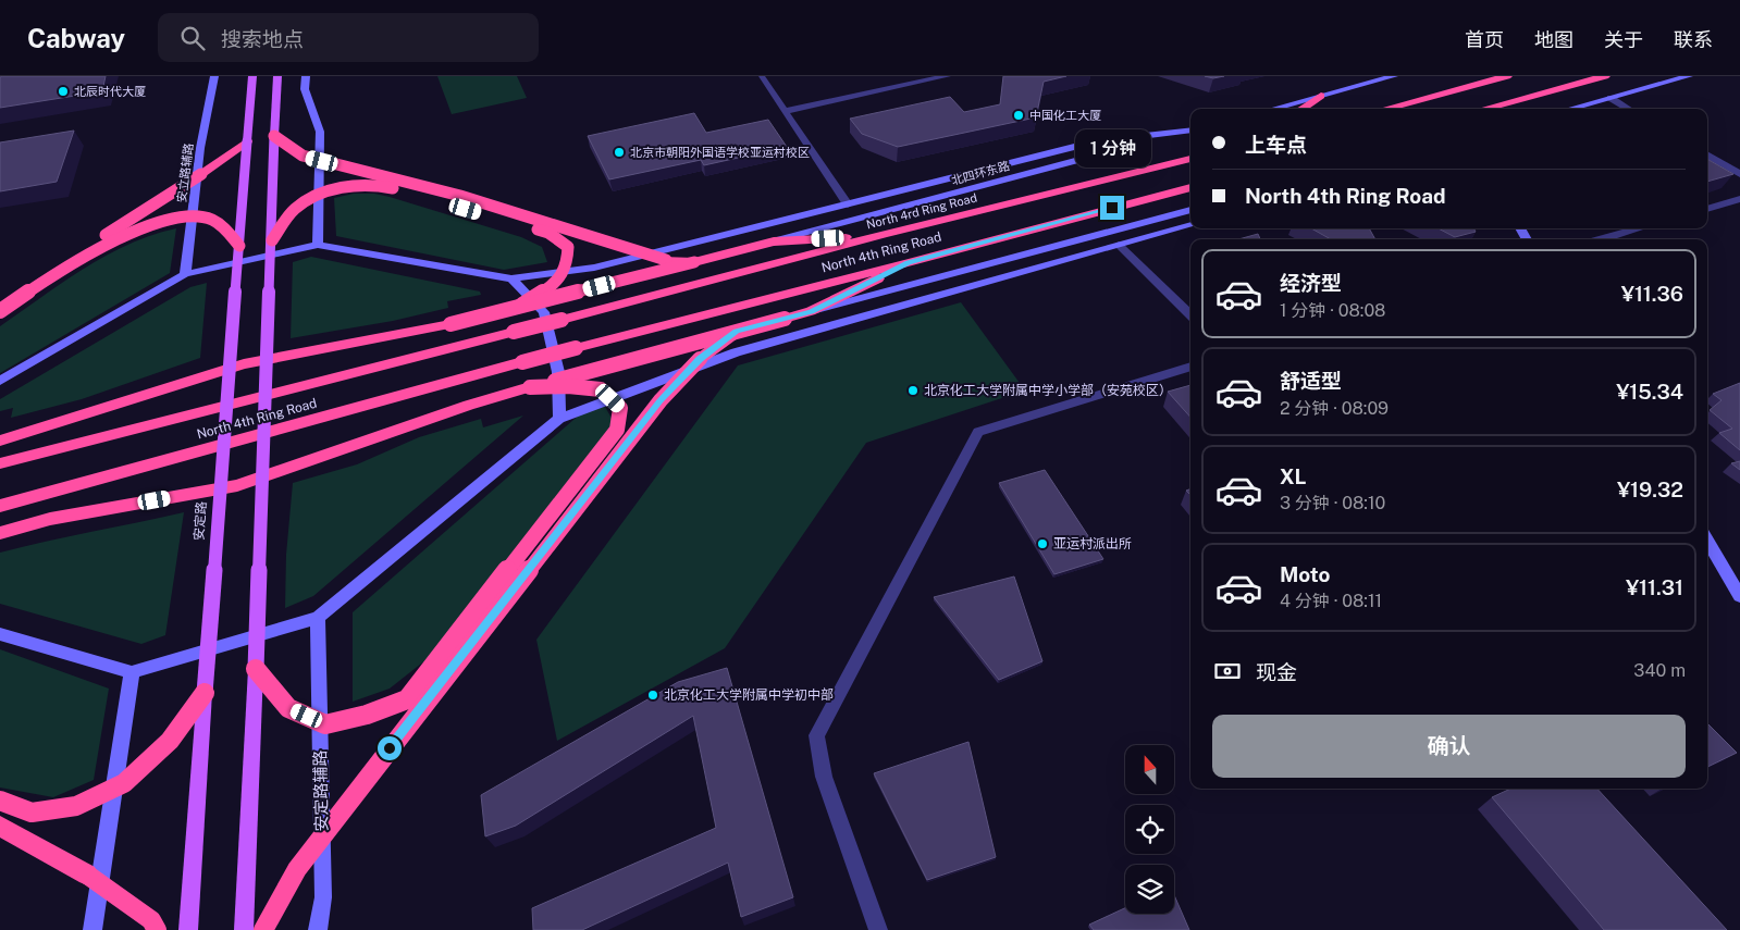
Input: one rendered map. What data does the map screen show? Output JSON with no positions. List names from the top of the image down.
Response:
{
  "streets": {
    "highway": ["North 4rd Ring Road", "North 4th Ring Road"],
    "main road": ["安定路"],
    "street": ["安立路辅路", "北四环东路", "安定路辅路"]
  },
  "crossings": [
    ["North 4rd Ring Road", "North 4th Ring Road"]
  ],
  "places": [
    "北辰时代大厦",
    "中国化工大厦",
    "北京市朝阳外国语学校亚运村校区",
    "北京化工大学附属中学小学部（安苑校区）",
    "亚运村派出所",
    "北京化工大学附属中学初中部"
  ],
  "north": "top",
  "page": {
    "header": "Cabway",
    "search": "搜索地点",
    "nav": [
      "首页",
      "地图",
      "关于",
      "联系"
    ],
    "banner": ["上车点", "North 4th Ring Road"],
    "bubble": "1 分钟",
    "list": [
      {
        "name": "经济型",
        "note": "1 分钟 · 08:08",
        "value": "¥11.36"
      },
      {
        "name": "舒适型",
        "note": "2 分钟 · 08:09",
        "value": "¥15.34"
      },
      {
        "name": "XL",
        "note": "3 分钟 · 08:10",
        "value": "¥19.32"
      },
      {
        "name": "Moto",
        "note": "4 分钟 · 08:11",
        "value": "¥11.31"
      }
    ],
    "pay": ["现金", "340 m"],
    "buttons": "确认"
  }
}
